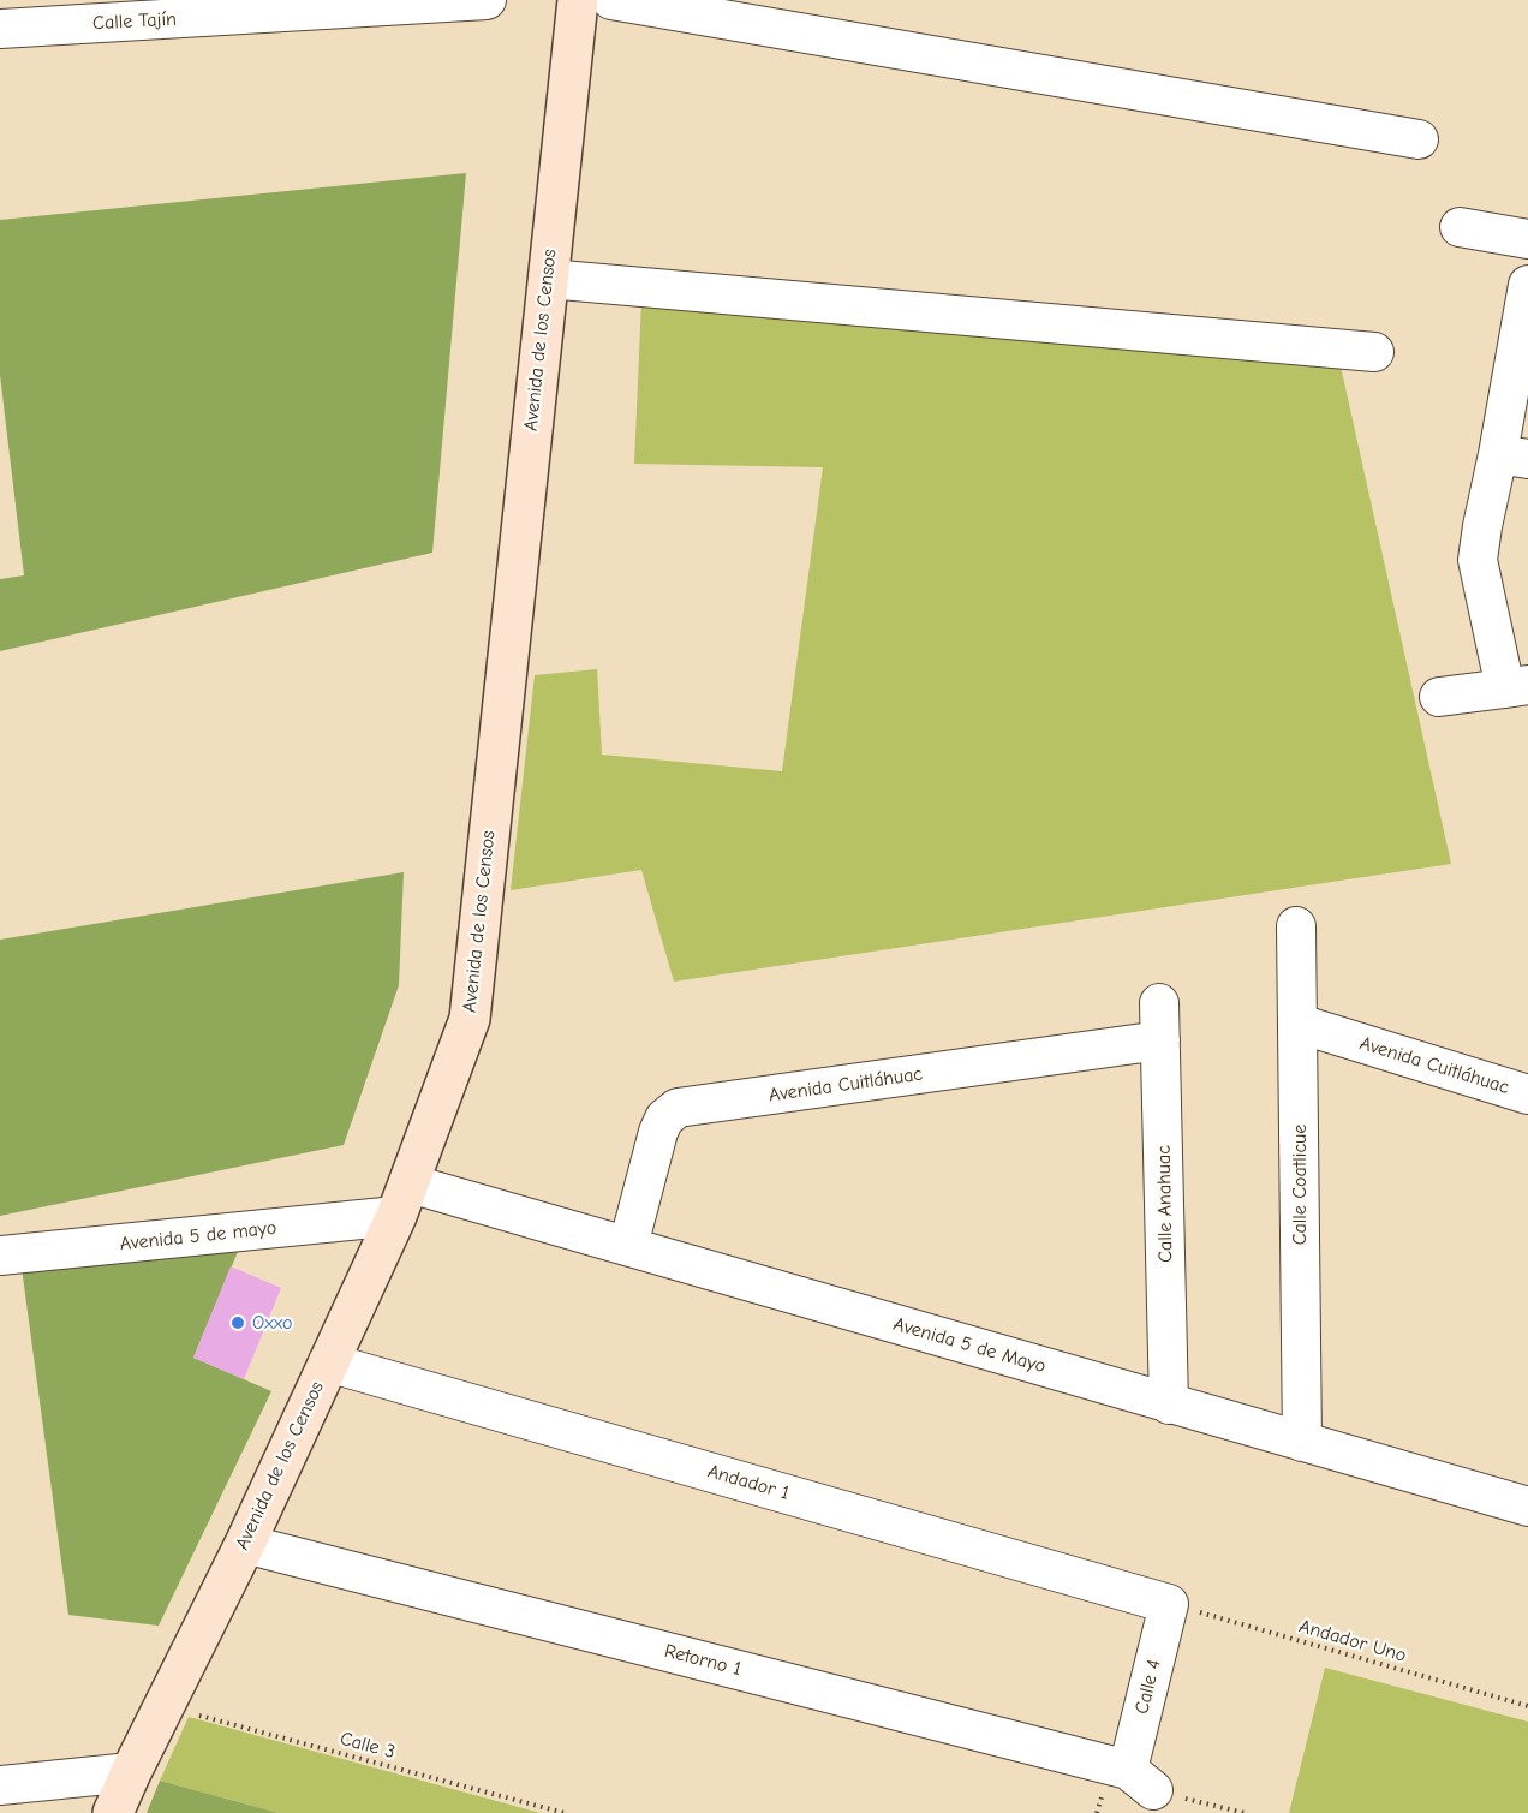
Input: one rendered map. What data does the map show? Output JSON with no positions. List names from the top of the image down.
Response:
{
  "streets": {
    "street": [
      "Calle Tajín",
      "Avenida de los Censos",
      "Avenida Cuitláhuac",
      "Calle Coatlicue",
      "Calle Anahuac",
      "Avenida 5 de mayo",
      "Avenida 5 de Mayo",
      "Andador 1",
      "Retorno 1",
      "Calle 4"
    ],
    "path": ["Andador Uno", "Calle 3"]
  },
  "crossings": [
    ["Avenida de los Censos", "Avenida 5 de mayo"],
    ["Avenida de los Censos", "Avenida 5 de Mayo"],
    ["Avenida de los Censos", "Andador 1"],
    ["Avenida de los Censos", "Retorno 1"],
    ["Avenida de los Censos", "Calle 3"],
    ["Avenida Cuitláhuac", "Calle Coatlicue"],
    ["Avenida Cuitláhuac", "Calle Anahuac"],
    ["Avenida Cuitláhuac", "Avenida 5 de Mayo"],
    ["Calle Coatlicue", "Avenida 5 de Mayo"],
    ["Calle Anahuac", "Avenida 5 de Mayo"],
    ["Avenida 5 de mayo", "Avenida 5 de Mayo"],
    ["Andador 1", "Andador Uno"],
    ["Andador 1", "Calle 4"],
    ["Andador Uno", "Calle 4"],
    ["Retorno 1", "Calle 4"]
  ],
  "places": ["Oxxo"]
}
